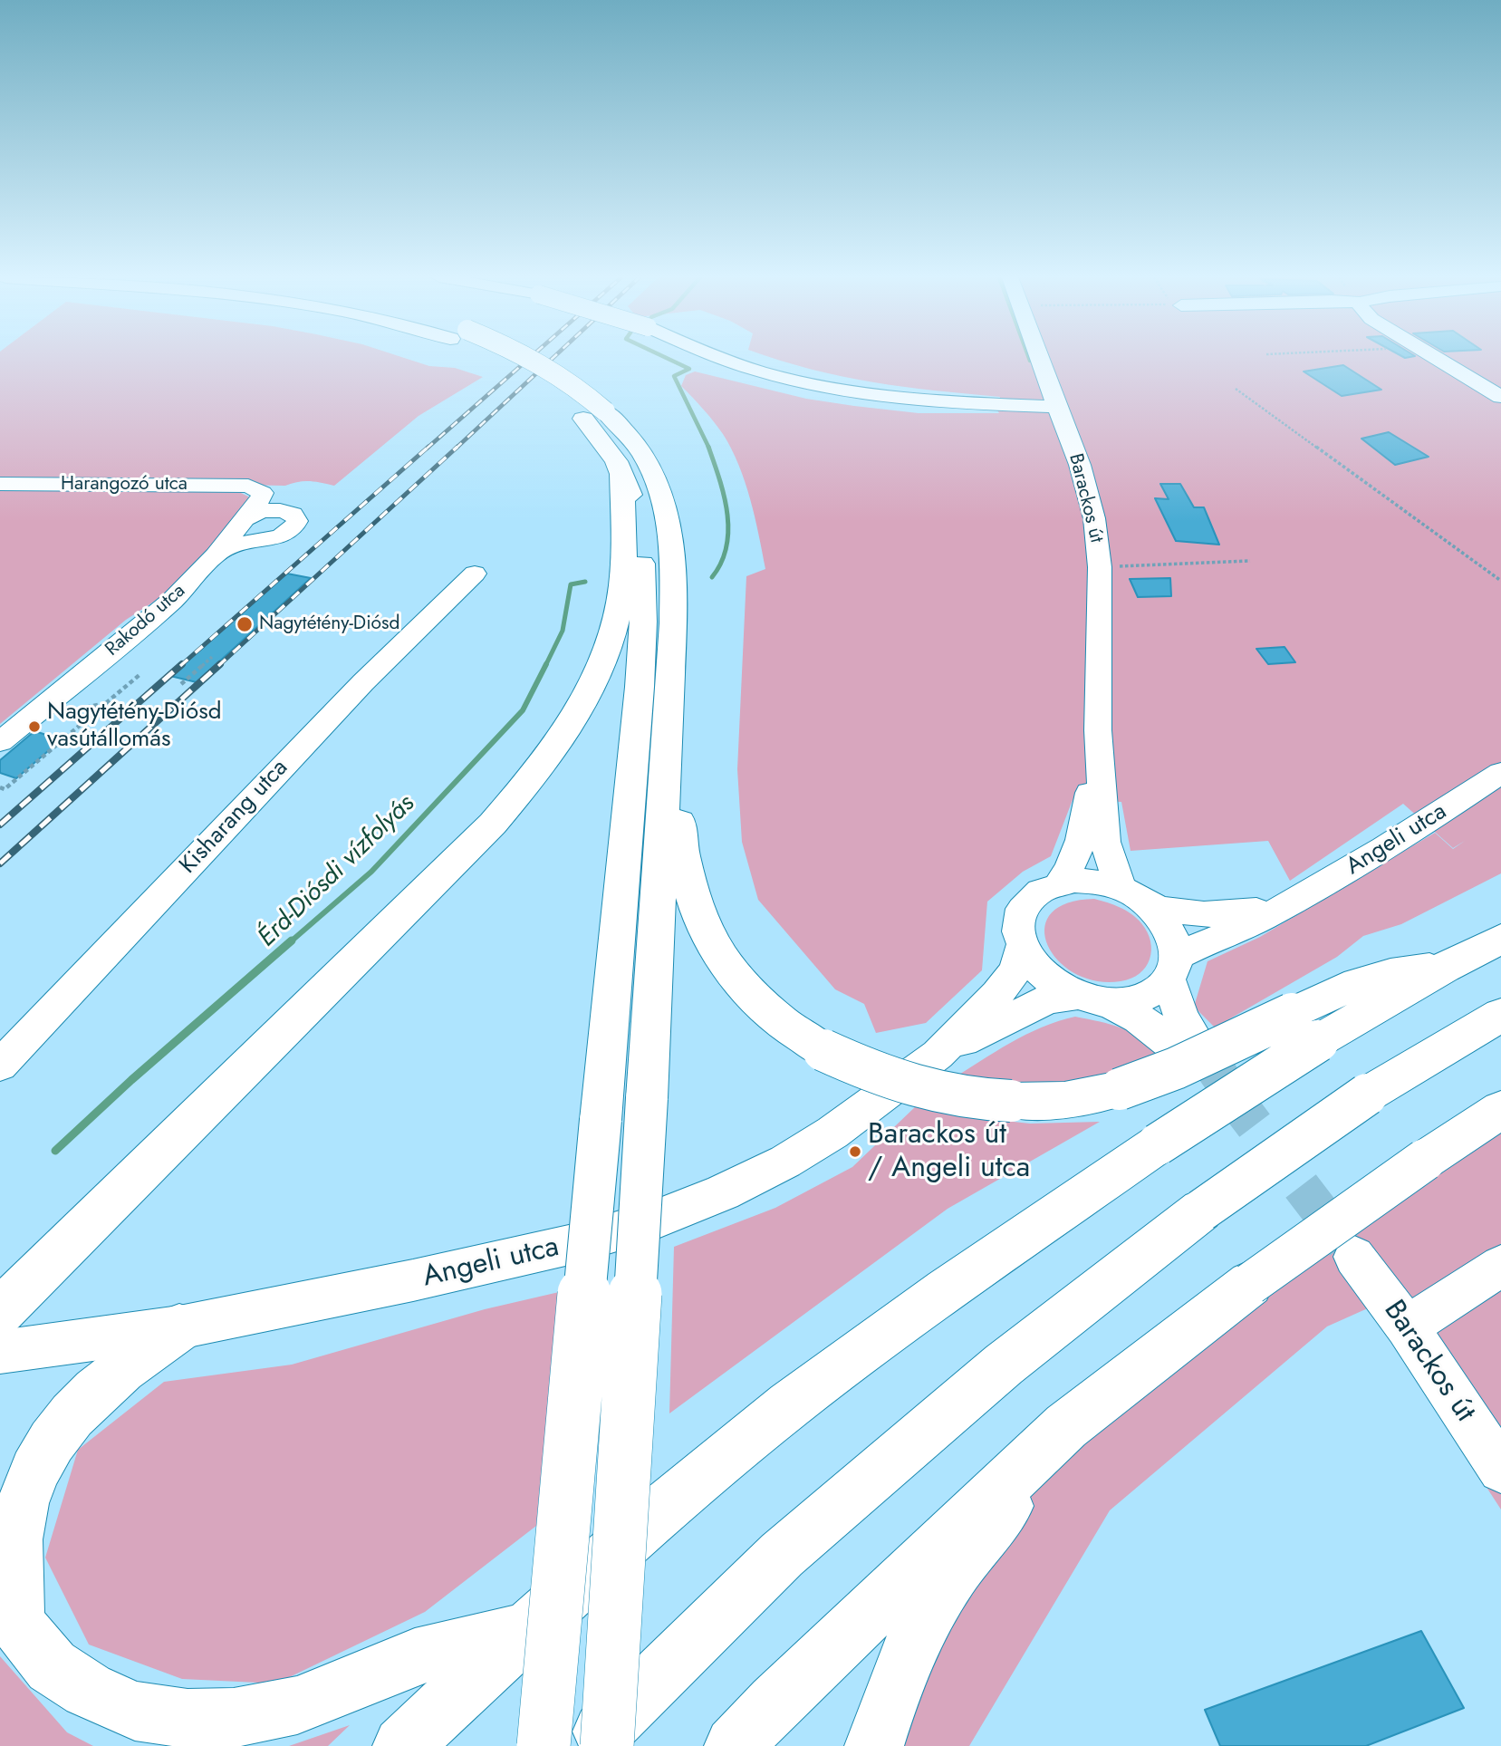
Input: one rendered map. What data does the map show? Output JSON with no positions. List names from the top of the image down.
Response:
{
  "streets": {
    "street": [
      "Harangozó utca",
      "Barackos út",
      "Rakodó utca",
      "Kisharang utca",
      "Angeli utca"
    ]
  },
  "crossings": [
    ["Harangozó utca", "Rakodó utca"],
    ["Barackos út", "Angeli utca"]
  ],
  "water": ["Érd-Diósdi vízfolyás"],
  "places": ["Nagytétény-Diósd", "Nagytétény-Diósd vasútállomás", "Barackos út / Angeli utca"]
}
